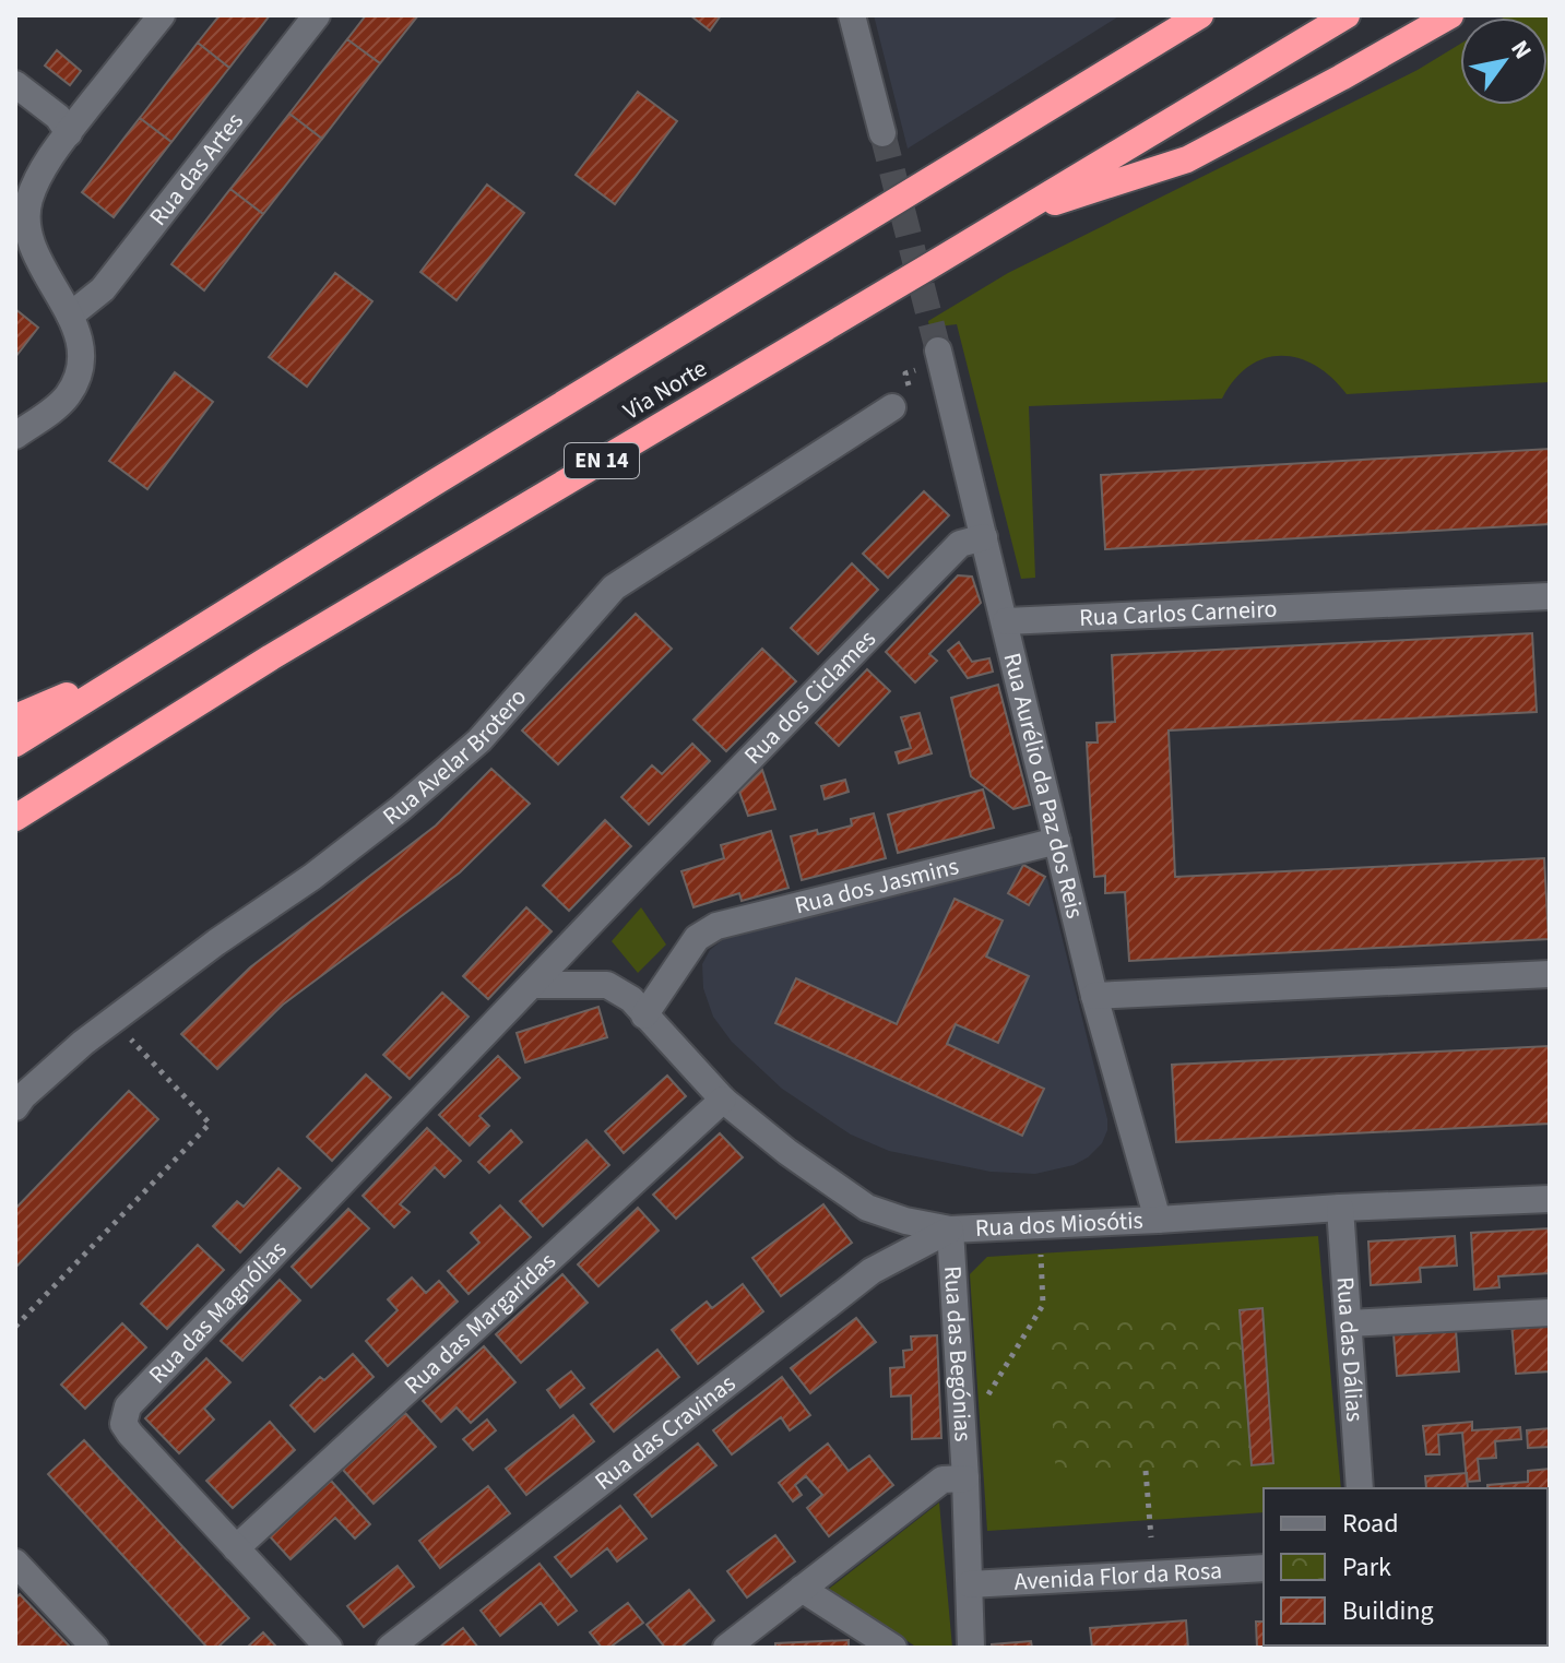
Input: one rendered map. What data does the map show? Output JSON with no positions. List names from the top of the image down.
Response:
{
  "streets": {
    "highway": ["Via Norte", "EN 14"],
    "street": [
      "Rua das Artes",
      "Rua Carlos Carneiro",
      "Rua dos Ciclames",
      "Rua Avelar Brotero",
      "Rua Aurélio da Paz dos Reis",
      "Rua dos Jasmins",
      "Rua dos Miosótis",
      "Rua das Magnólias",
      "Rua das Margaridas",
      "Rua das Dálias",
      "Rua das Begónias",
      "Rua das Cravinas",
      "Avenida Flor da Rosa"
    ]
  },
  "crossings": [
    ["Rua Carlos Carneiro", "Rua Aurélio da Paz dos Reis"],
    ["Rua dos Ciclames", "Rua Aurélio da Paz dos Reis"],
    ["Rua dos Ciclames", "Rua dos Miosótis"],
    ["Rua dos Ciclames", "Rua das Magnólias"],
    ["Rua Aurélio da Paz dos Reis", "Rua dos Jasmins"],
    ["Rua Aurélio da Paz dos Reis", "Rua dos Miosótis"],
    ["Rua dos Jasmins", "Rua dos Miosótis"],
    ["Rua dos Miosótis", "Rua das Magnólias"],
    ["Rua dos Miosótis", "Rua das Margaridas"],
    ["Rua dos Miosótis", "Rua das Dálias"],
    ["Rua dos Miosótis", "Rua das Begónias"],
    ["Rua dos Miosótis", "Rua das Cravinas"],
    ["Rua das Magnólias", "Rua das Margaridas"],
    ["Rua das Begónias", "Rua das Cravinas"],
    ["Rua das Begónias", "Avenida Flor da Rosa"]
  ],
  "legend": ["Road", "Park", "Building"],
  "north": "top right"
}
